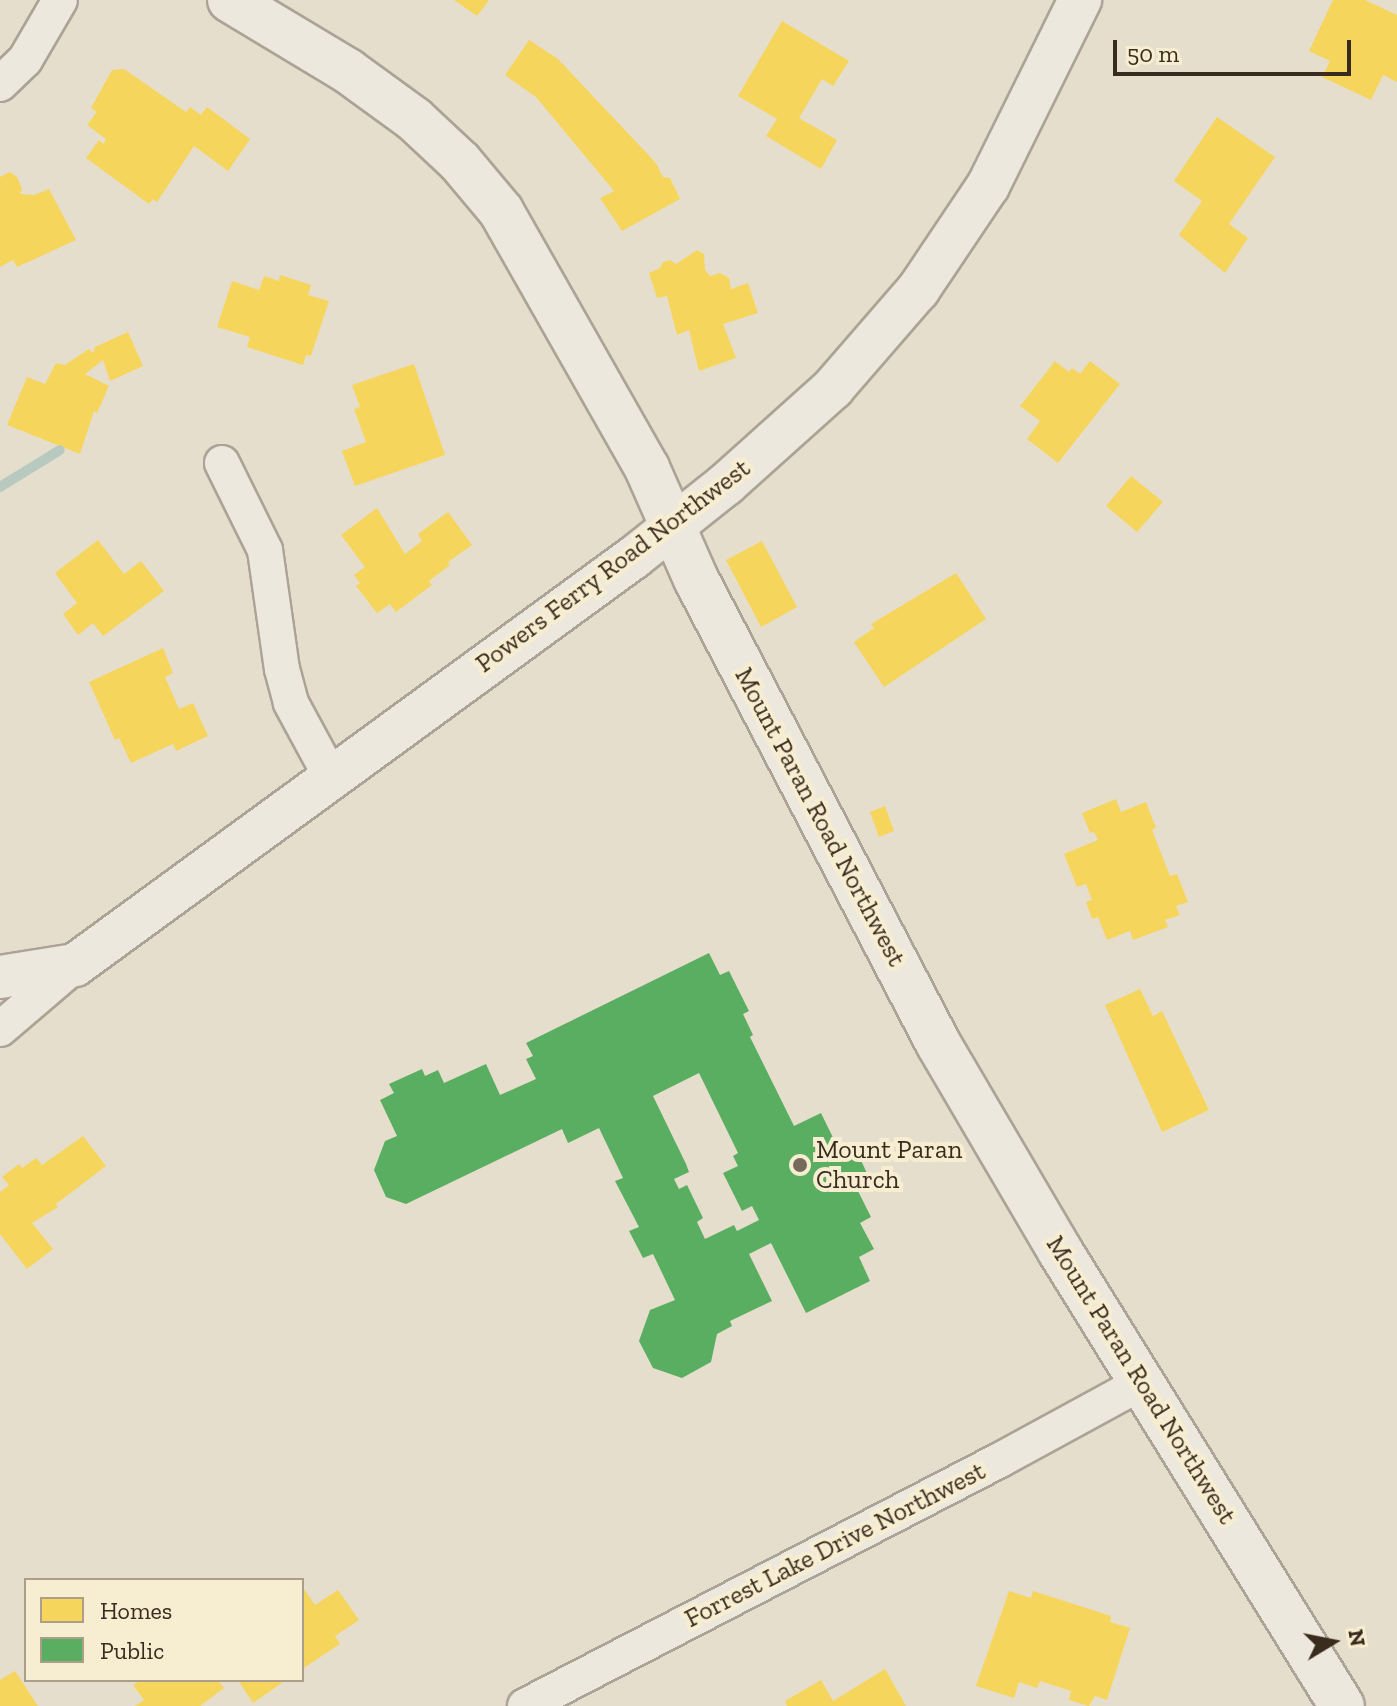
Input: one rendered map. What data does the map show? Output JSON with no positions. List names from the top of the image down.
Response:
{
  "streets": {
    "main road": ["Mount Paran Road Northwest"],
    "street": ["Powers Ferry Road Northwest", "Forrest Lake Drive Northwest"]
  },
  "crossings": [
    ["Powers Ferry Road Northwest", "Mount Paran Road Northwest"],
    ["Mount Paran Road Northwest", "Forrest Lake Drive Northwest"]
  ],
  "places": ["Mount Paran Church"],
  "legend": ["Homes", "Public"],
  "scale_bar": "50 m",
  "north": "right"
}
